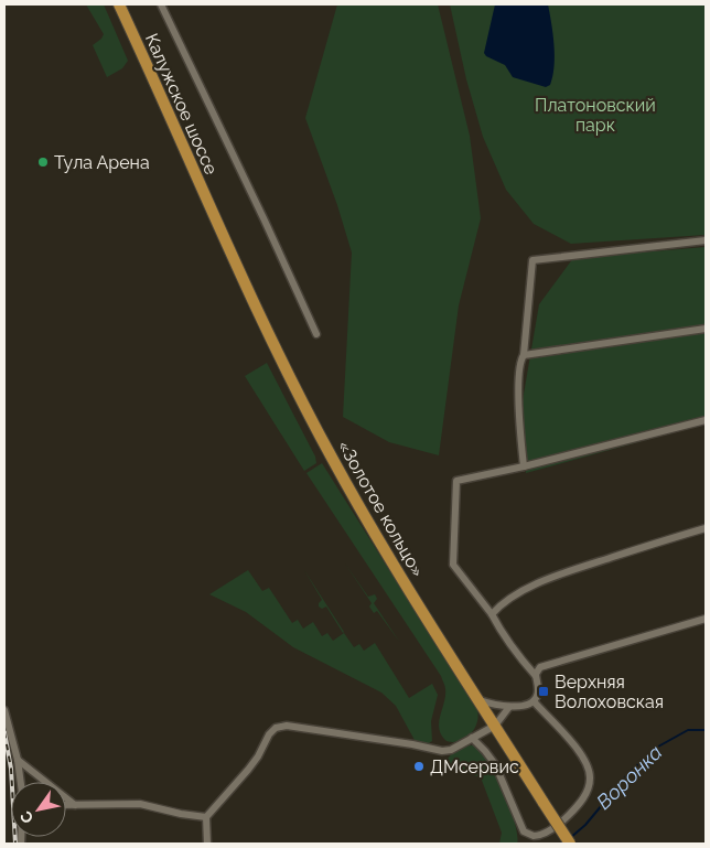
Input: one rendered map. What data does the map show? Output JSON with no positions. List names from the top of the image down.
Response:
{
  "streets": {
    "main road": ["Калужское шоссе", "«Золотое кольцо»"]
  },
  "crossings": [
    ["Калужское шоссе", "«Золотое кольцо»"]
  ],
  "water": ["Воронка"],
  "parks": ["Платоновский парк"],
  "places": {
    "other": ["Тула Арена", "ДМсервис"],
    "transit": ["Верхняя Волоховская"]
  },
  "north": "bottom left"
}
